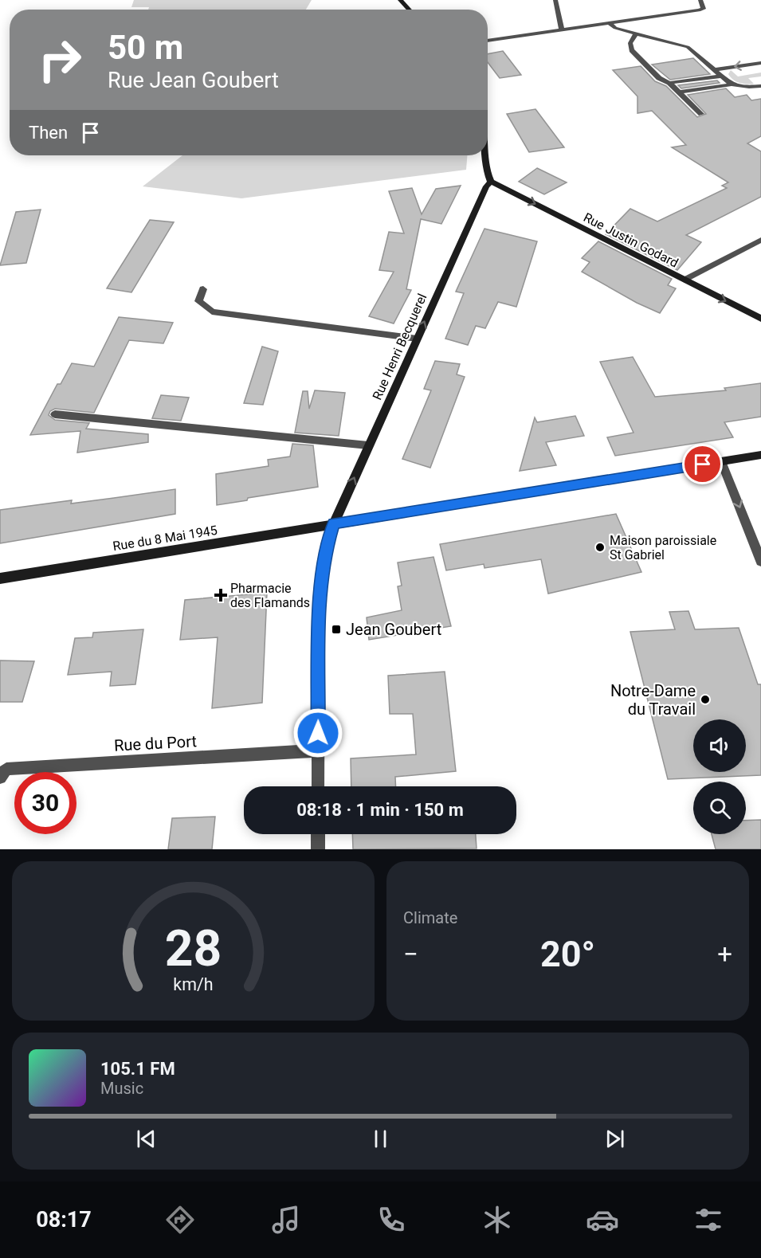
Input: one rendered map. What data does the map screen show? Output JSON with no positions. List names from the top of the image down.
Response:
{
  "streets": {
    "street": [
      "Rue Justin Godard",
      "Rue Henri Becquerel",
      "Rue du 8 Mai 1945",
      "Rue du Port"
    ]
  },
  "crossings": [
    ["Rue Justin Godard", "Rue Henri Becquerel"],
    ["Rue Henri Becquerel", "Rue du 8 Mai 1945"]
  ],
  "one_way": ["Rue Justin Godard", "Rue Henri Becquerel"],
  "places": {
    "other": ["Maison paroissiale St Gabriel", "Notre-Dame du Travail"],
    "health": ["Pharmacie des Flamands"],
    "transit": ["Jean Goubert"]
  },
  "page": {
    "turn": ["50 m", "Rue Jean Goubert"],
    "then": "Then",
    "limit": "30",
    "trip": "08:18 · 1 min · 150 m",
    "tile": "Climate",
    "heat": ["−", "20°", "+"],
    "song": ["105.1 FM", "Music"],
    "tabs": "08:17",
    "gauge": ["28", "km/h"]
  }
}
